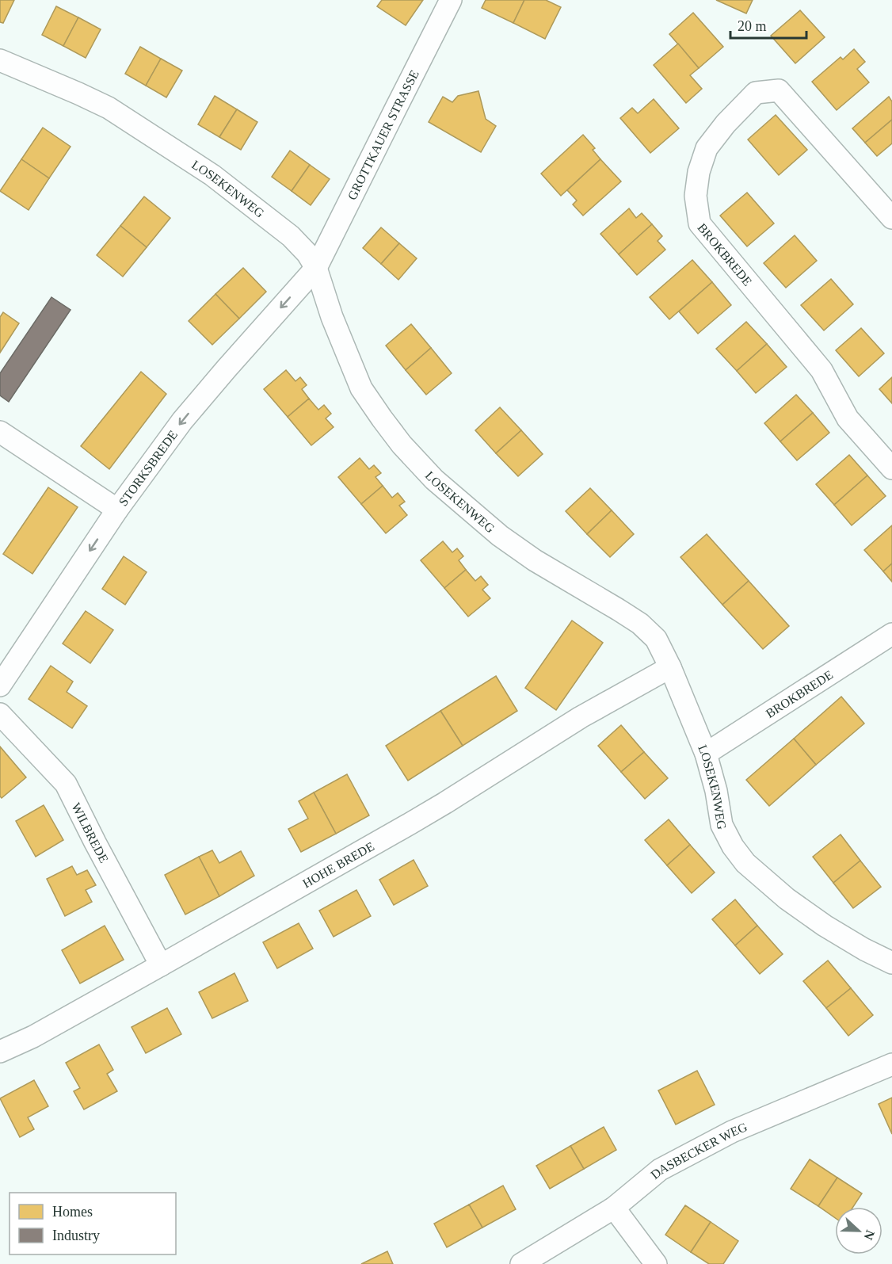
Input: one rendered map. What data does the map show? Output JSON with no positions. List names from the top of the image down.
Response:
{
  "streets": {
    "street": [
      "GROTTKAUER STRASSE",
      "LOSEKENWEG",
      "BROKBREDE",
      "STORKSBREDE",
      "WILBREDE",
      "HOHE BREDE",
      "DASBECKER WEG"
    ]
  },
  "crossings": [
    ["GROTTKAUER STRASSE", "LOSEKENWEG"],
    ["GROTTKAUER STRASSE", "STORKSBREDE"],
    ["LOSEKENWEG", "BROKBREDE"],
    ["LOSEKENWEG", "STORKSBREDE"],
    ["LOSEKENWEG", "HOHE BREDE"],
    ["WILBREDE", "HOHE BREDE"]
  ],
  "one_way": ["STORKSBREDE"],
  "legend": ["Homes", "Industry"],
  "scale_bar": "20 m",
  "north": "right"
}
